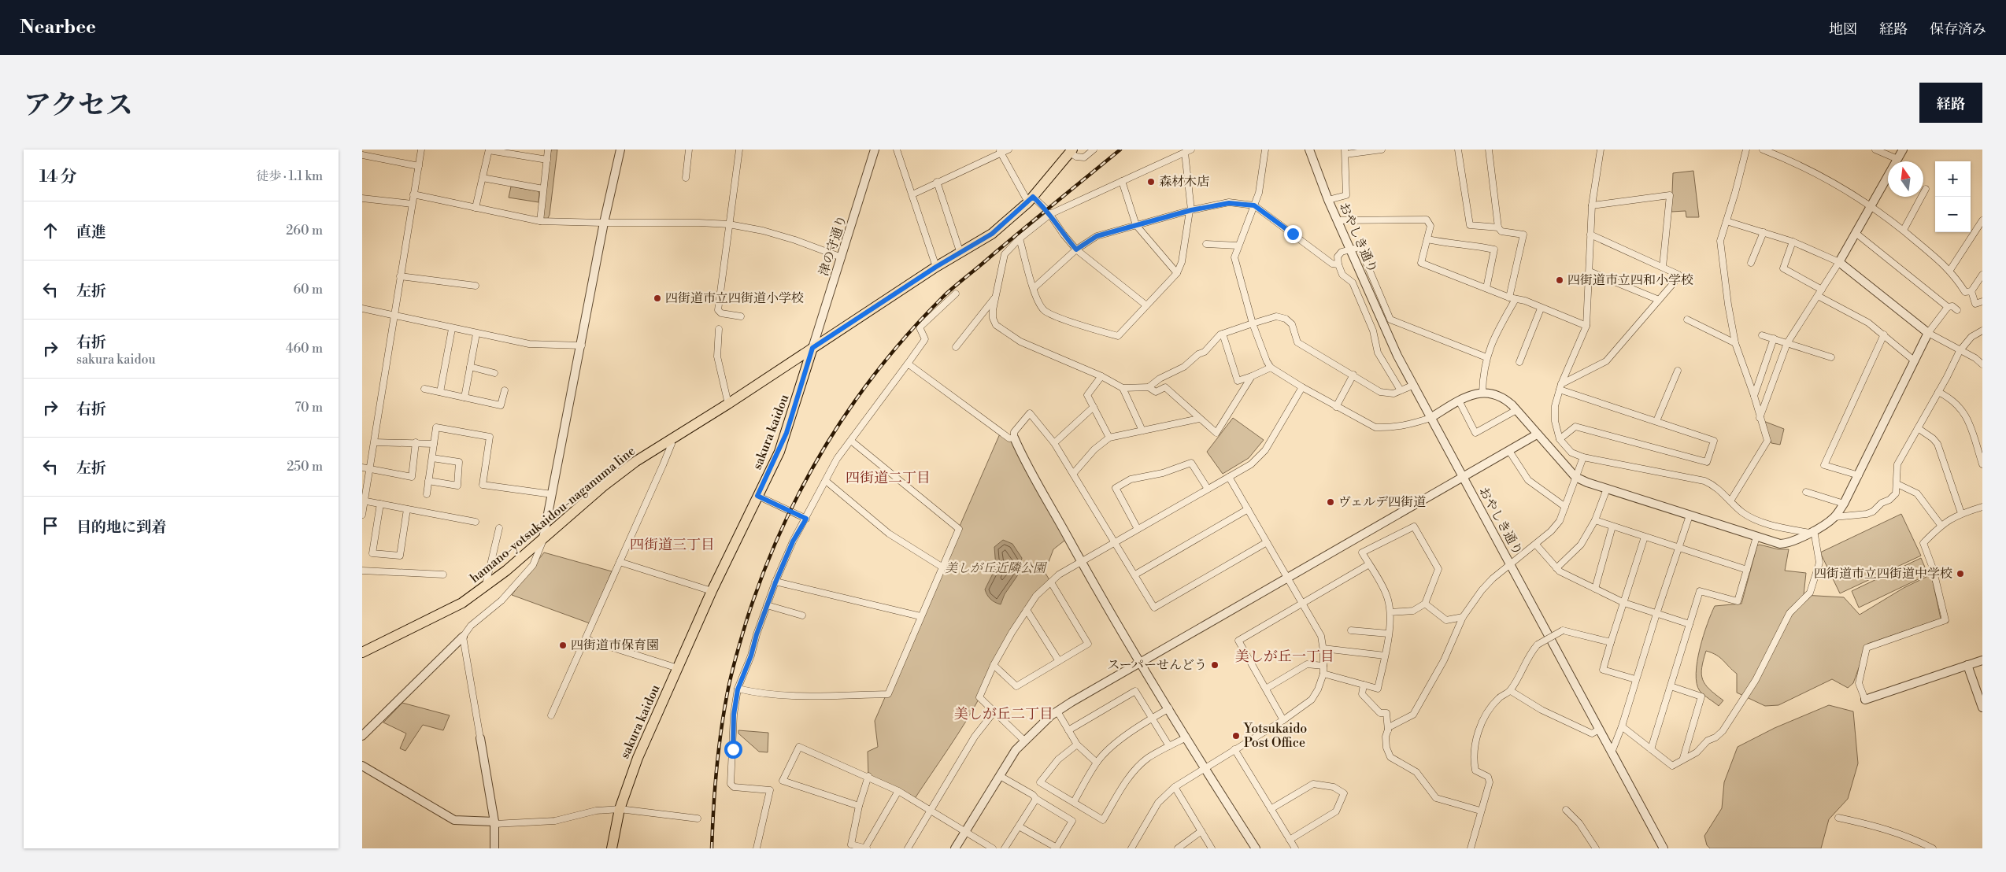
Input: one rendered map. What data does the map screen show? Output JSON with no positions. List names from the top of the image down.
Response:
{
  "streets": {
    "main road": ["sakura kaidou", "hamano-yotsukaidou-naganuma line"],
    "street": ["おやしき通り", "津の守通り"]
  },
  "crossings": [
    ["津の守通り", "sakura kaidou"],
    ["津の守通り", "hamano-yotsukaidou-naganuma line"],
    ["sakura kaidou", "hamano-yotsukaidou-naganuma line"]
  ],
  "districts": [
    "四街道二丁目",
    "四街道三丁目",
    "美しが丘一丁目",
    "美しが丘二丁目"
  ],
  "parks": ["美しが丘近隣公園"],
  "places": [
    "森材木店",
    "四街道市立四和小学校",
    "四街道市立四街道小学校",
    "ヴェルデ四街道",
    "四街道市立四街道中学校",
    "四街道市保育園",
    "スーパーせんどう",
    "Yotsukaido Post Office"
  ],
  "north": "top",
  "page": {
    "header": "Nearbee",
    "nav": ["地図", "経路", "保存済み"],
    "title": "アクセス",
    "buttons": "経路",
    "heading": ["14 分", "徒歩 · 1.1 km"],
    "map_buttons": ["+", "−"],
    "list": [
      ["直進", "260 m"],
      ["左折", "60 m"],
      ["右折", "sakura kaidou", "460 m"],
      ["右折", "70 m"],
      ["左折", "250 m"],
      "目的地に到着"
    ]
  }
}
